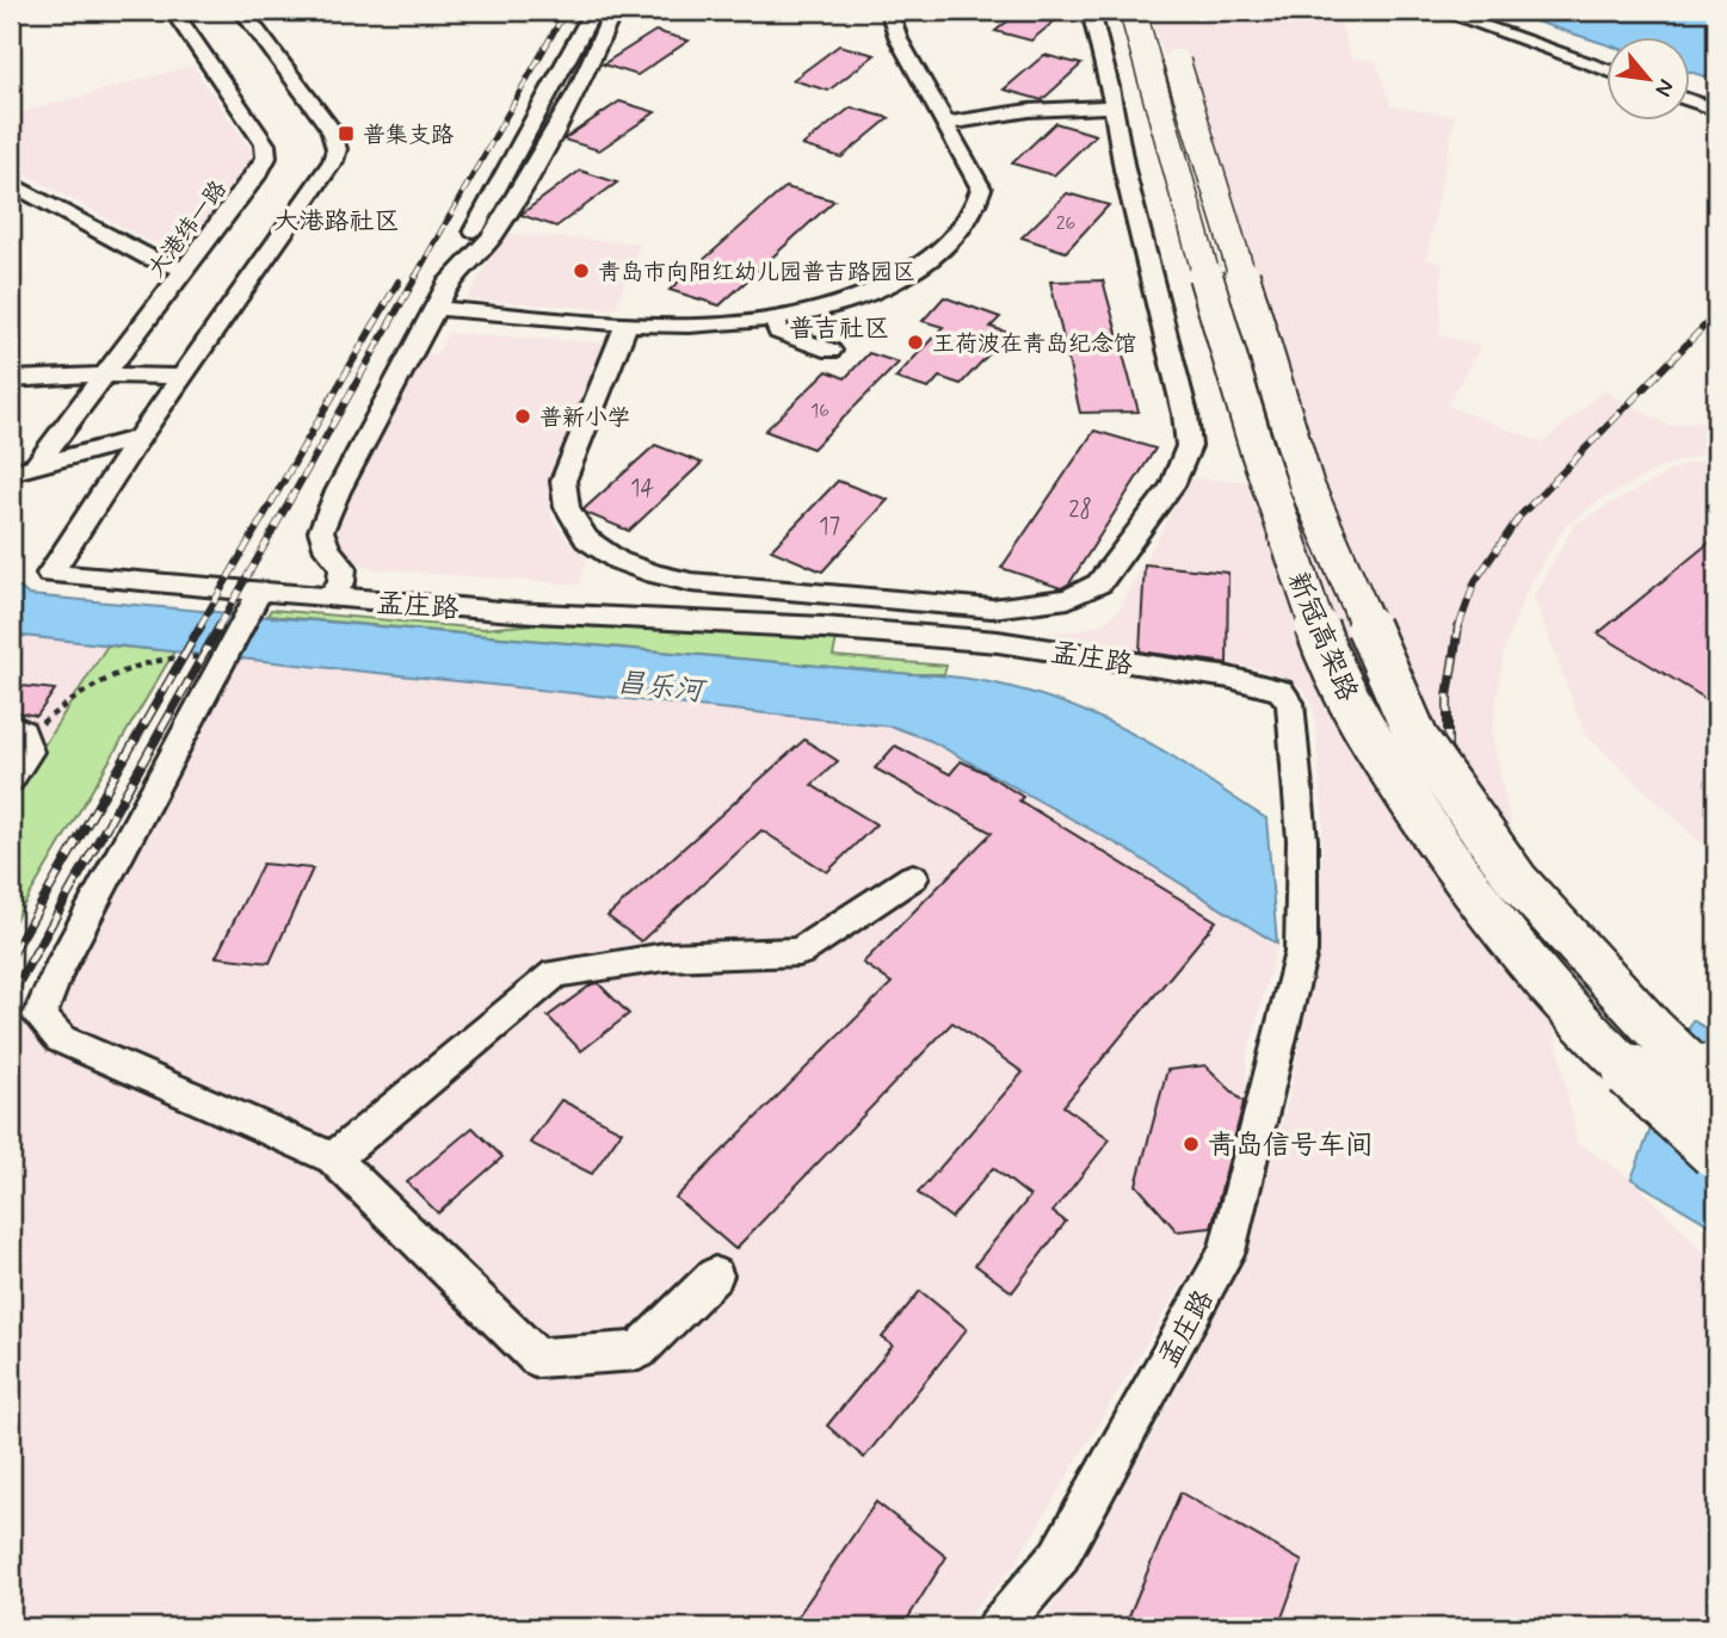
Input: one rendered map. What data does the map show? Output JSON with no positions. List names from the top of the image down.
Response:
{
  "streets": {
    "highway": ["新冠高架路"],
    "street": ["大港纬一路", "孟庄路"]
  },
  "districts": ["大港路社区", "普吉社区"],
  "water": ["昌乐河"],
  "places": {
    "transit": ["普集支路"],
    "other": [
      "青岛市向阳红幼儿园普吉路园区",
      "王荷波在青岛纪念馆",
      "普新小学",
      "青岛信号车间"
    ]
  },
  "house_numbers": [
    "26",
    "16",
    "14",
    "28",
    "17"
  ],
  "north": "bottom right"
}
